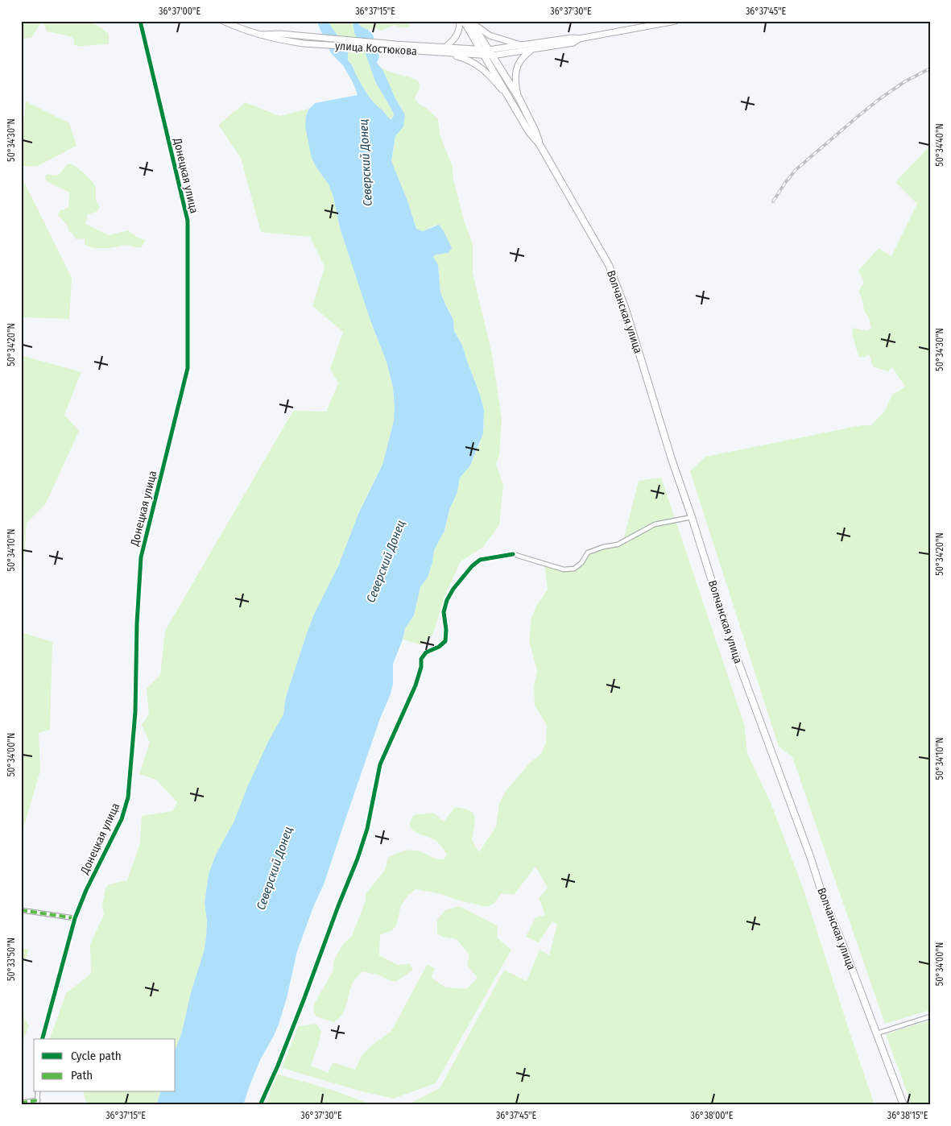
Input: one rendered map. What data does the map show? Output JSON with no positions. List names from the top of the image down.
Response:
{
  "streets": {
    "main road": ["улица Костюкова", "Волчанская улица"],
    "street": ["Донецкая улица"]
  },
  "crossings": [
    ["улица Костюкова", "Волчанская улица"]
  ],
  "water": ["Северский Донец"],
  "legend": ["Cycle path", "Path"],
  "coordinates": [
    "36°37'00\"E",
    "36°37'15\"E",
    "36°37'30\"E",
    "36°37'45\"E",
    "50°34'30\"N",
    "50°34'40\"N",
    "50°34'20\"N",
    "50°34'10\"N",
    "50°34'00\"N",
    "50°33'50\"N",
    "36°38'00\"E",
    "36°38'15\"E"
  ]
}
